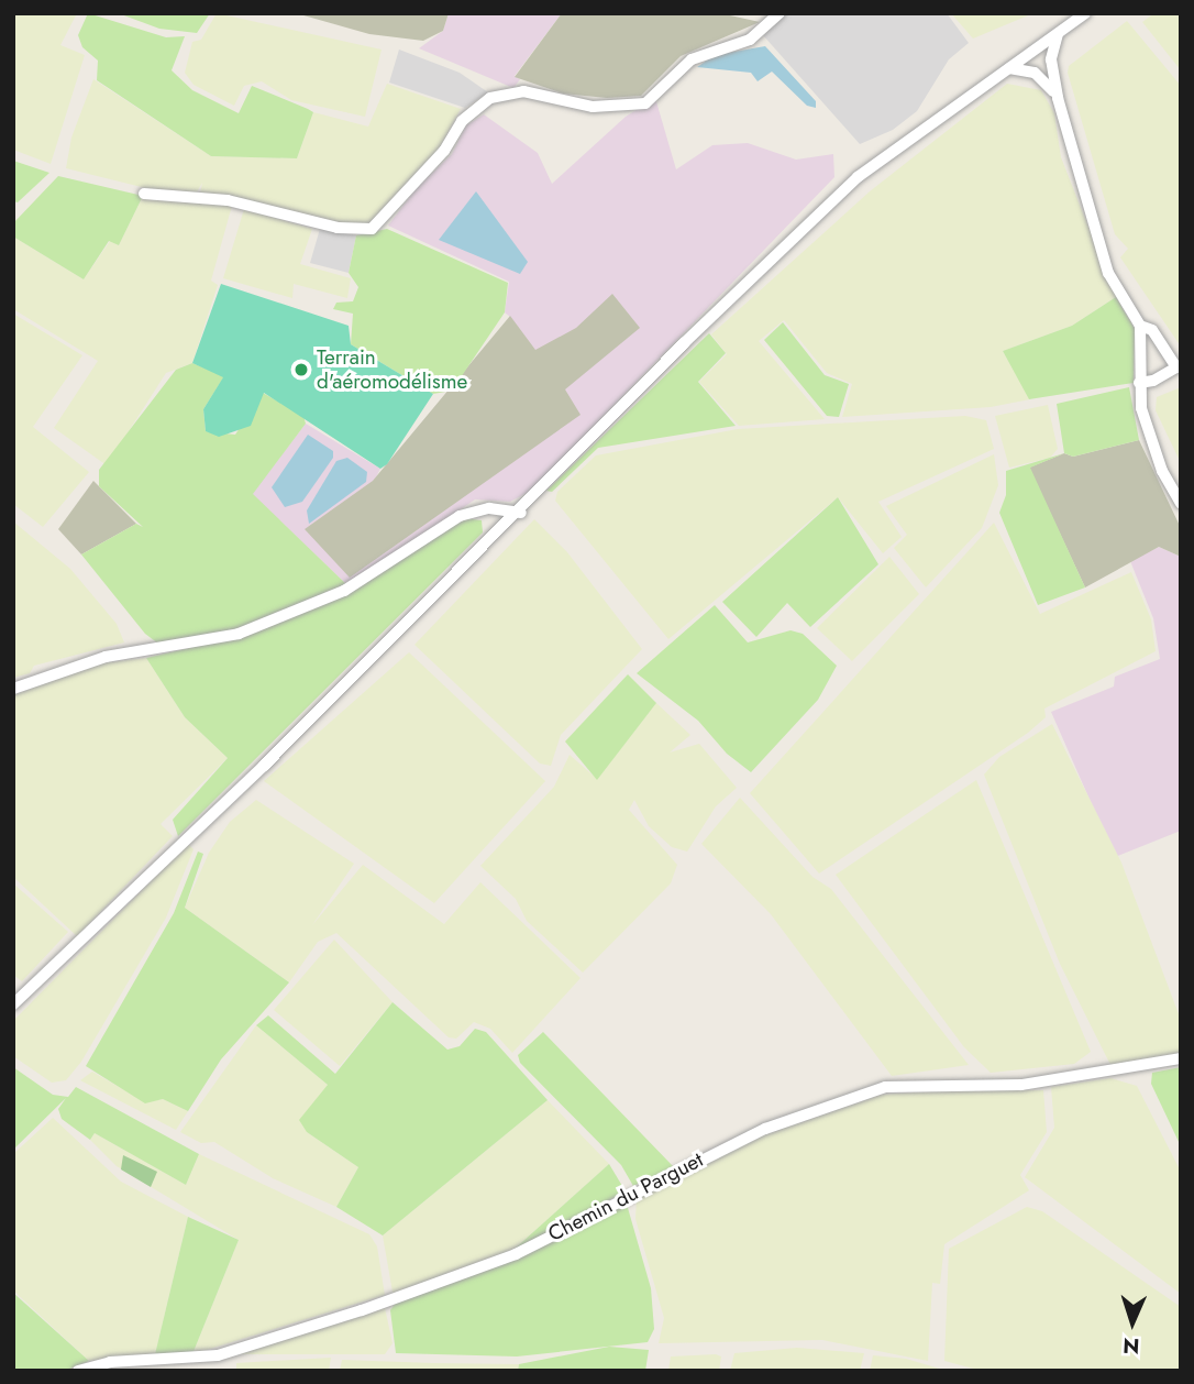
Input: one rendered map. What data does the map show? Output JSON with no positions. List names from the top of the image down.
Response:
{
  "streets": {
    "street": ["Chemin du Parguet"]
  },
  "places": ["Terrain d'aéromodélisme"],
  "north": "bottom"
}
